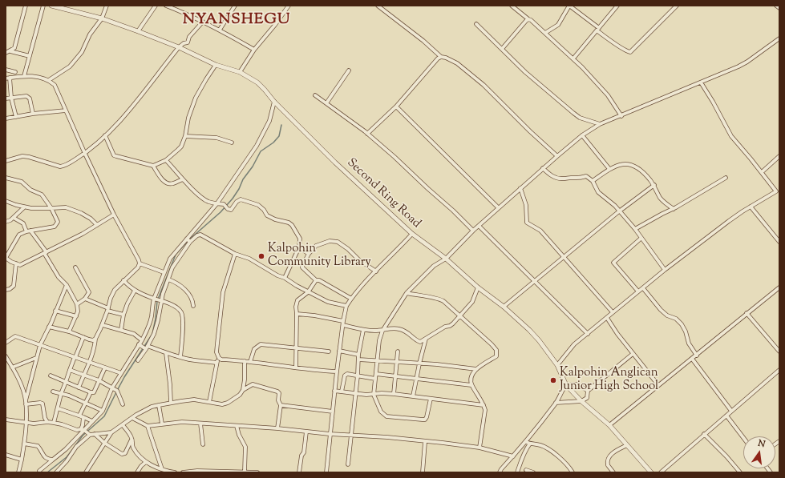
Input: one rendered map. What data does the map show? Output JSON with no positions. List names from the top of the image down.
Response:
{
  "streets": {
    "street": ["Second Ring Road"]
  },
  "districts": ["NYANSHEGU"],
  "places": ["Kalpohin Community Library", "Kalpohin Anglican Junior High School"],
  "north": "top"
}
